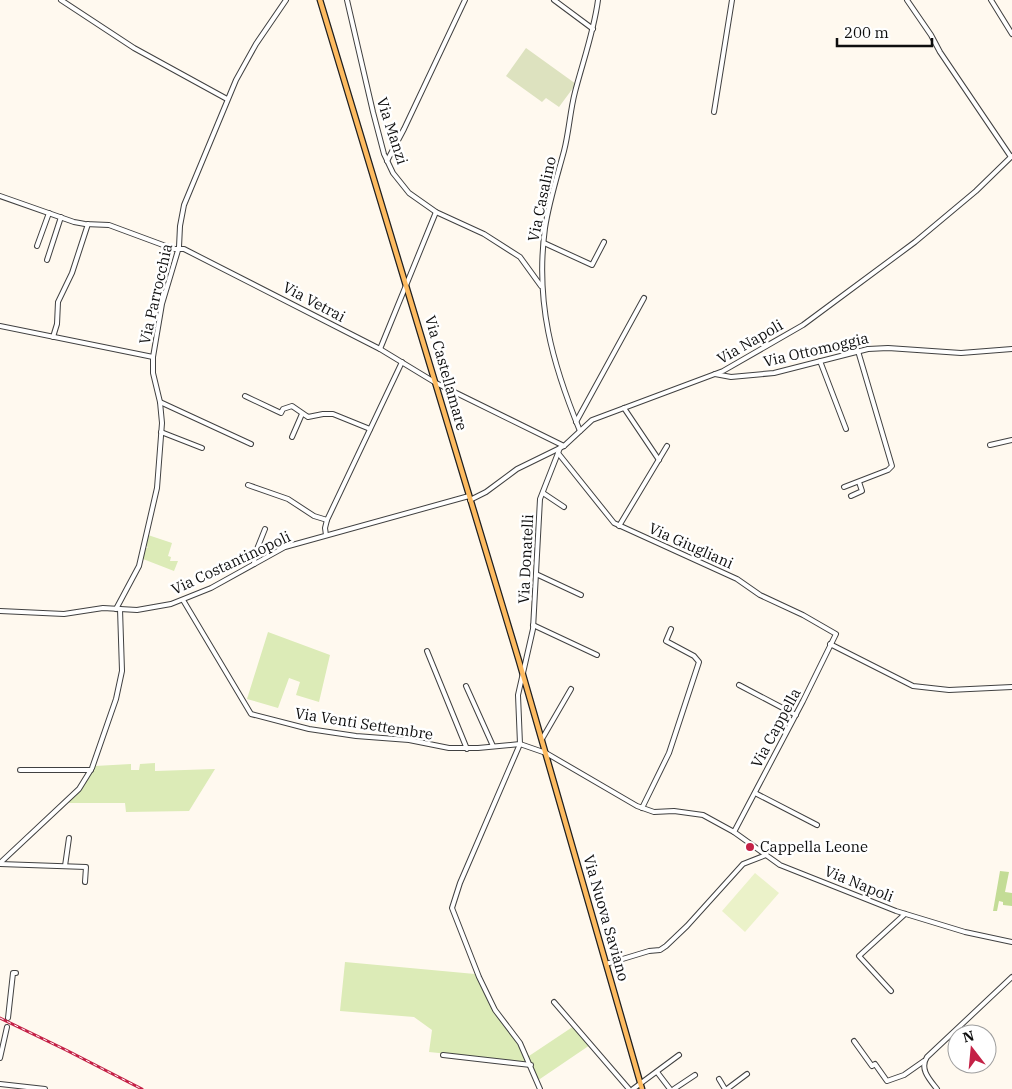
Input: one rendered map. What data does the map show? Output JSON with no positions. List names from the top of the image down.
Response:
{
  "streets": {
    "main road": ["Via Castellamare", "Via Nuova Saviano"],
    "street": [
      "Via Manzi",
      "Via Casalino",
      "Via Parrocchia",
      "Via Vetrai",
      "Via Napoli",
      "Via Ottomoggia",
      "Via Giugliani",
      "Via Donatelli",
      "Via Costantinopoli",
      "Via Venti Settembre",
      "Via Cappella"
    ]
  },
  "crossings": [
    ["Via Manzi", "Via Casalino"],
    ["Via Casalino", "Via Napoli"],
    ["Via Parrocchia", "Via Vetrai"],
    ["Via Parrocchia", "Via Costantinopoli"],
    ["Via Vetrai", "Via Napoli"],
    ["Via Vetrai", "Via Castellamare"],
    ["Via Vetrai", "Via Donatelli"],
    ["Via Napoli", "Via Ottomoggia"],
    ["Via Napoli", "Via Castellamare"],
    ["Via Napoli", "Via Donatelli"],
    ["Via Napoli", "Via Costantinopoli"],
    ["Via Napoli", "Via Venti Settembre"],
    ["Via Napoli", "Via Cappella"],
    ["Via Napoli", "Via Nuova Saviano"],
    ["Via Castellamare", "Via Donatelli"],
    ["Via Castellamare", "Via Costantinopoli"],
    ["Via Castellamare", "Via Venti Settembre"],
    ["Via Castellamare", "Via Nuova Saviano"],
    ["Via Giugliani", "Via Donatelli"],
    ["Via Giugliani", "Via Cappella"],
    ["Via Donatelli", "Via Venti Settembre"],
    ["Via Costantinopoli", "Via Venti Settembre"],
    ["Via Venti Settembre", "Via Nuova Saviano"]
  ],
  "places": ["Cappella Leone"],
  "scale_bar": "200 m",
  "north": "top"
}
